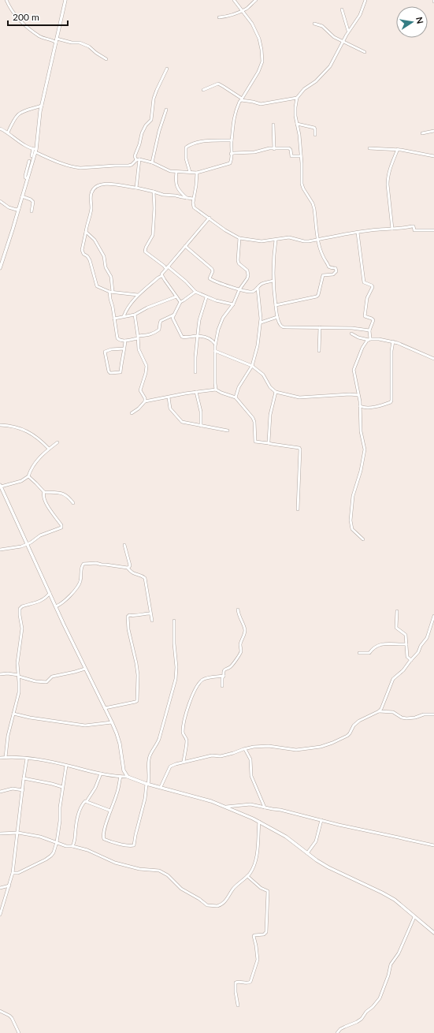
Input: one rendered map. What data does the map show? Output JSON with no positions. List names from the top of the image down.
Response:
{
  "scale_bar": "200 m",
  "north": "right"
}
